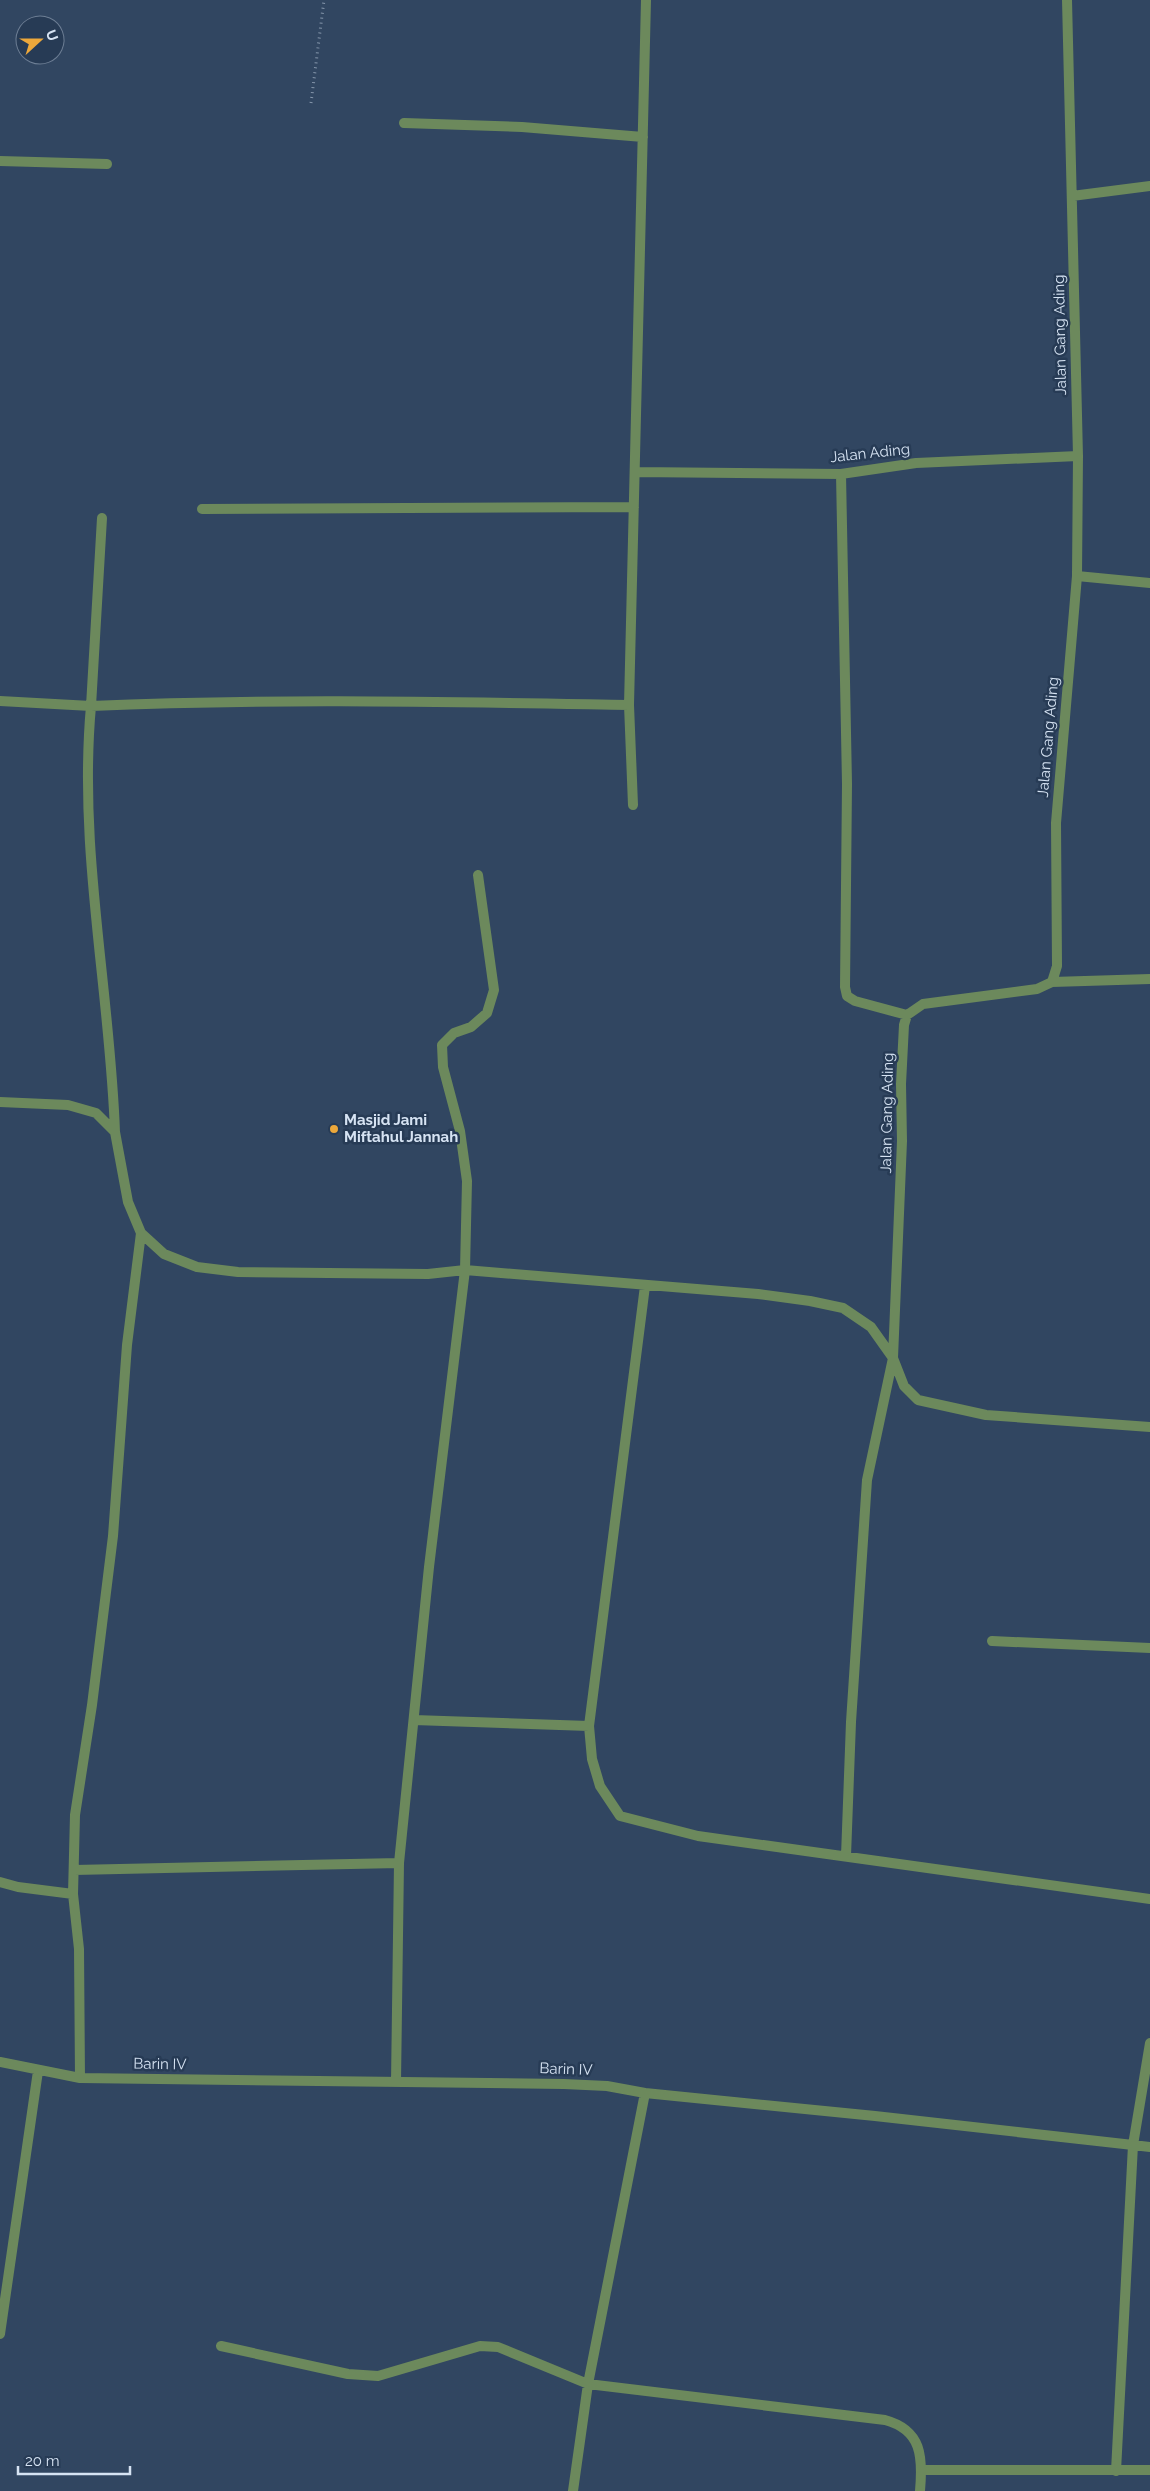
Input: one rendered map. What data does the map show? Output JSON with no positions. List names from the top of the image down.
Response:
{
  "streets": {
    "street": ["Jalan Gang Ading", "Jalan Ading", "Barin IV"]
  },
  "crossings": [
    ["Jalan Gang Ading", "Jalan Ading"]
  ],
  "places": ["Masjid Jami Miftahul Jannah"],
  "scale_bar": "20 m",
  "north": "right"
}
